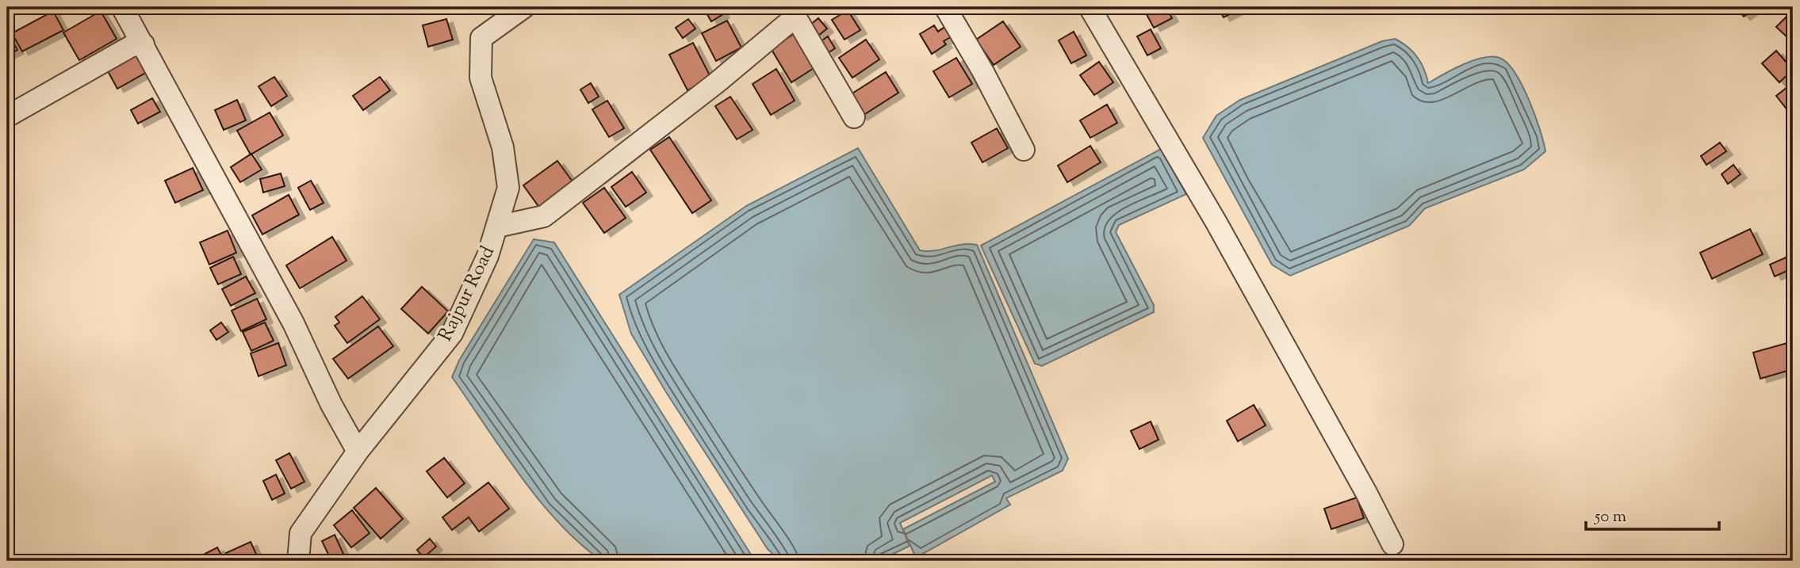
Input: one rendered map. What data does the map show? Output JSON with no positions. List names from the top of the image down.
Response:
{
  "streets": {
    "street": ["Rajpur Road"]
  },
  "scale_bar": "50 m"
}
